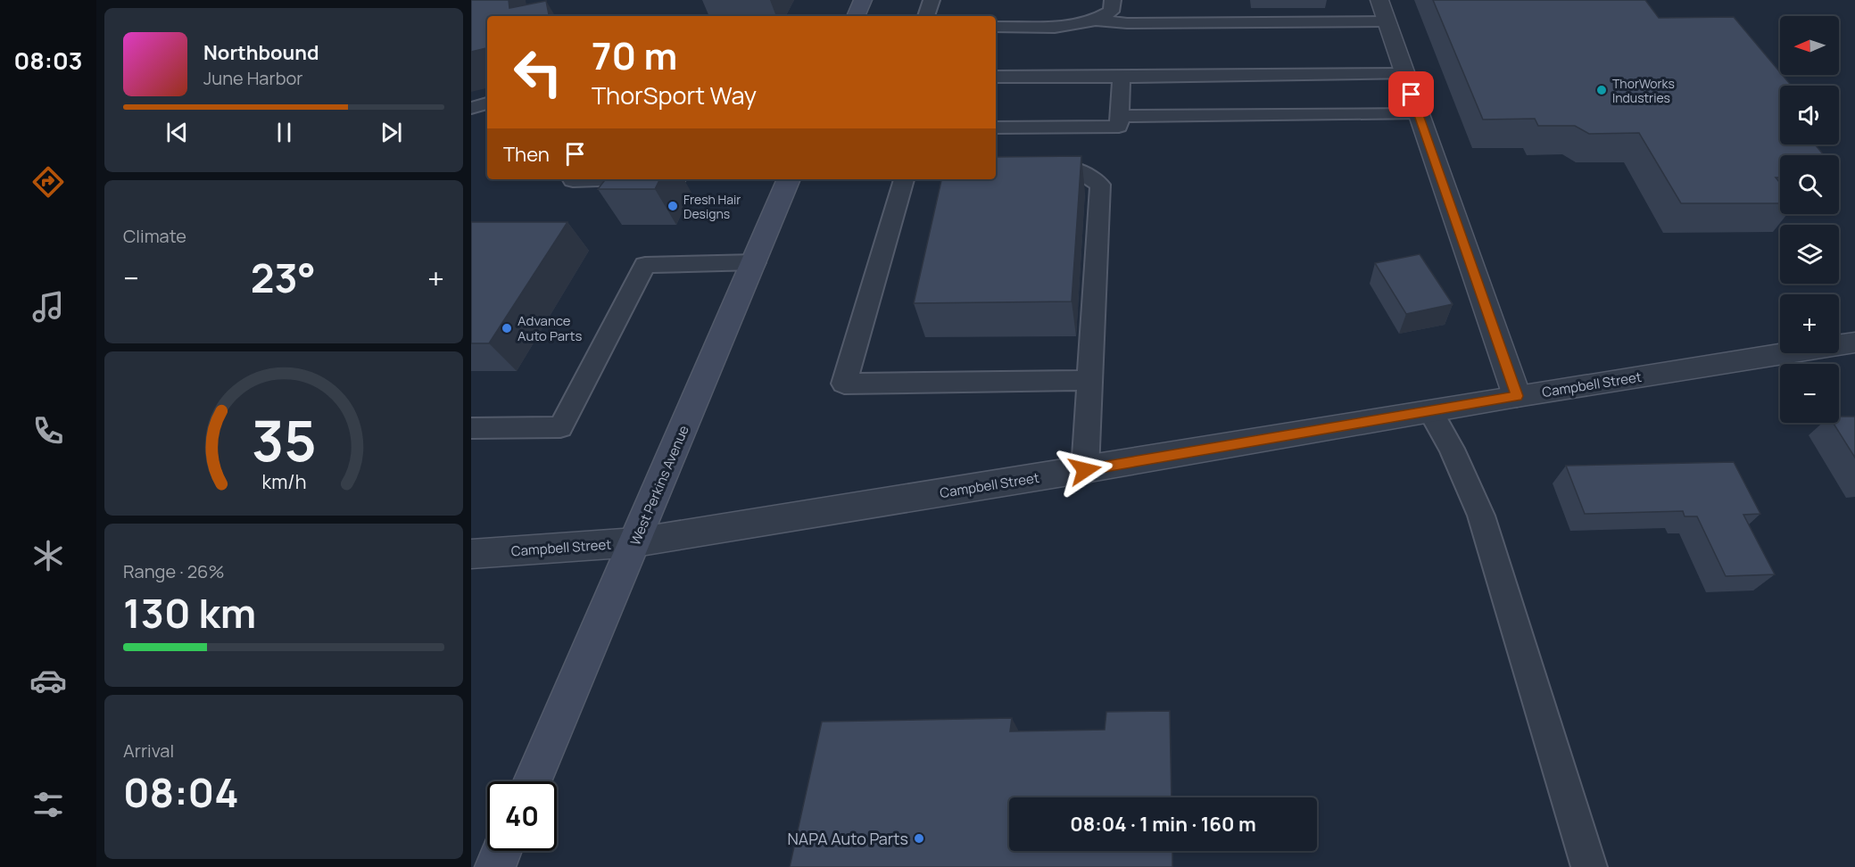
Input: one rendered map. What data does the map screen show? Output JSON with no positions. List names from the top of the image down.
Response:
{
  "streets": {
    "main road": ["West Perkins Avenue"],
    "street": ["Campbell Street"]
  },
  "crossings": [
    ["Campbell Street", "West Perkins Avenue"]
  ],
  "places": [
    "ThorWorks Industries",
    "Fresh Hair Designs",
    "Advance Auto Parts",
    "NAPA Auto Parts"
  ],
  "north": "left",
  "page": {
    "tabs": "08:03",
    "map_buttons": ["+", "−"],
    "turn": ["70 m", "ThorSport Way"],
    "song": ["Northbound", "June Harbor"],
    "then": "Then",
    "tile": [
      "Climate",
      ["Range · 26%", "130 km"],
      ["Arrival", "08:04"]
    ],
    "heat": ["−", "23°", "+"],
    "limit": "40",
    "trip": "08:04 · 1 min · 160 m",
    "gauge": ["35", "km/h"]
  }
}
